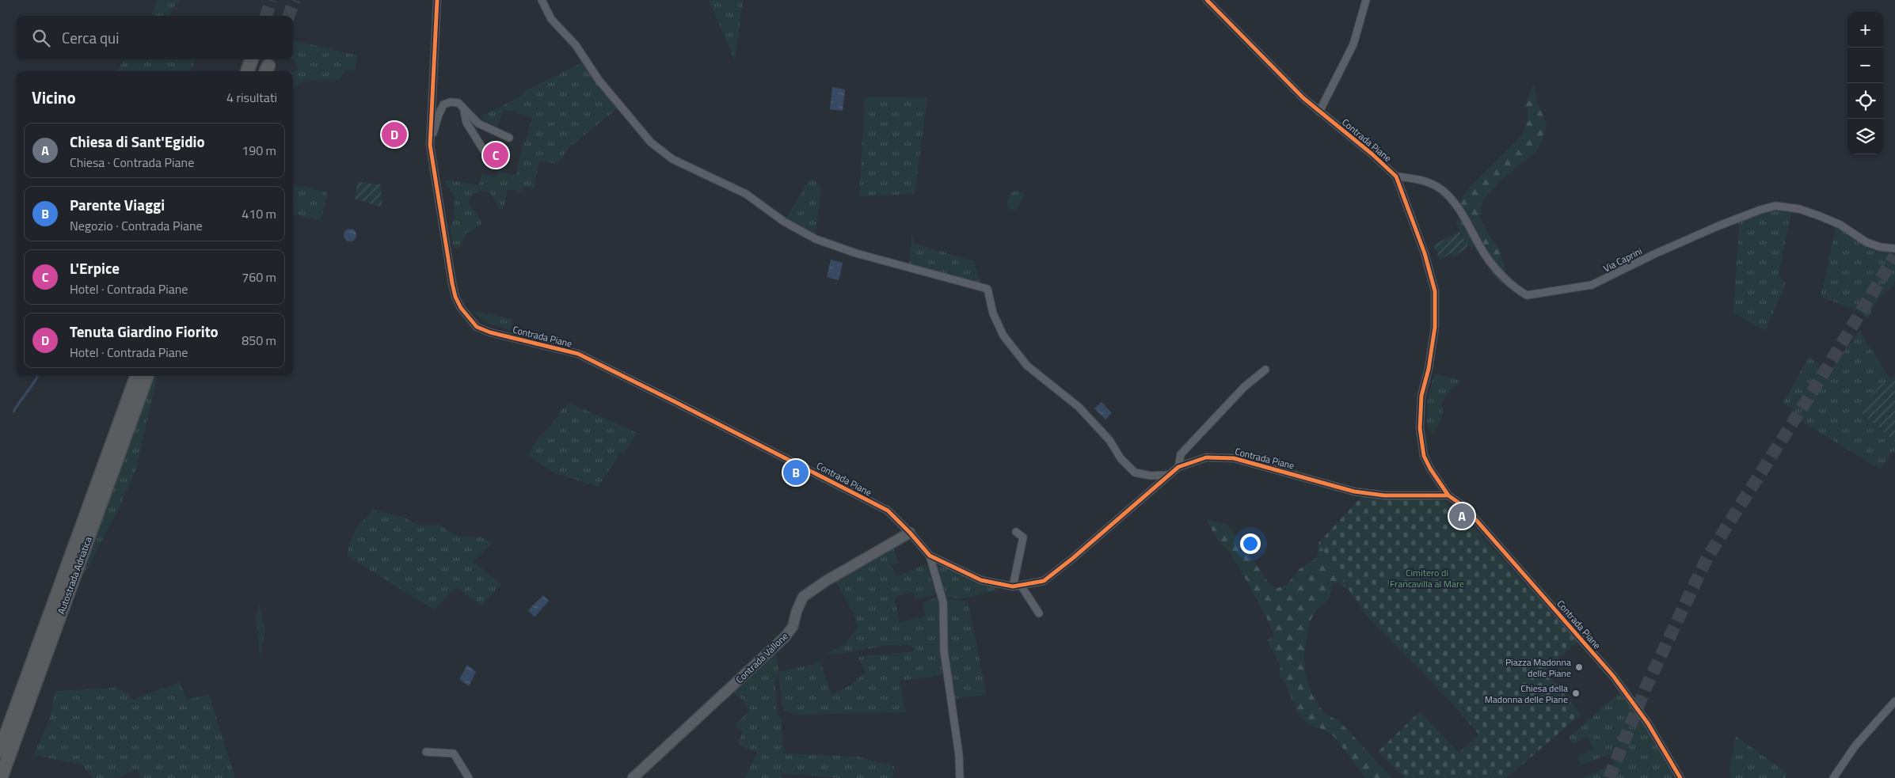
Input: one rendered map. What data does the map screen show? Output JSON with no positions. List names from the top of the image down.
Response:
{
  "streets": {
    "highway": ["Autostrada Adriatica"],
    "street": ["Contrada Piane", "Via Caprini", "Contrada Vallone"]
  },
  "crossings": [
    ["Contrada Piane", "Via Caprini"],
    ["Contrada Piane", "Contrada Vallone"]
  ],
  "parks": ["Cimitero di Francavilla al Mare"],
  "places": ["Piazza Madonna delle Piane", "Chiesa della Madonna delle Piane"],
  "page": {
    "map_buttons": ["+", "−"],
    "search": "Cerca qui",
    "heading": ["Vicino", "4 risultati"],
    "pins": [
      "D",
      "C",
      "B",
      "A"
    ],
    "list": [
      {
        "mark": "A",
        "name": "Chiesa di Sant'Egidio",
        "note": "Chiesa · Contrada Piane",
        "value": "190 m"
      },
      {
        "mark": "B",
        "name": "Parente Viaggi",
        "note": "Negozio · Contrada Piane",
        "value": "410 m"
      },
      {
        "mark": "C",
        "name": "L'Erpice",
        "note": "Hotel · Contrada Piane",
        "value": "760 m"
      },
      {
        "mark": "D",
        "name": "Tenuta Giardino Fiorito",
        "note": "Hotel · Contrada Piane",
        "value": "850 m"
      }
    ]
  }
}
